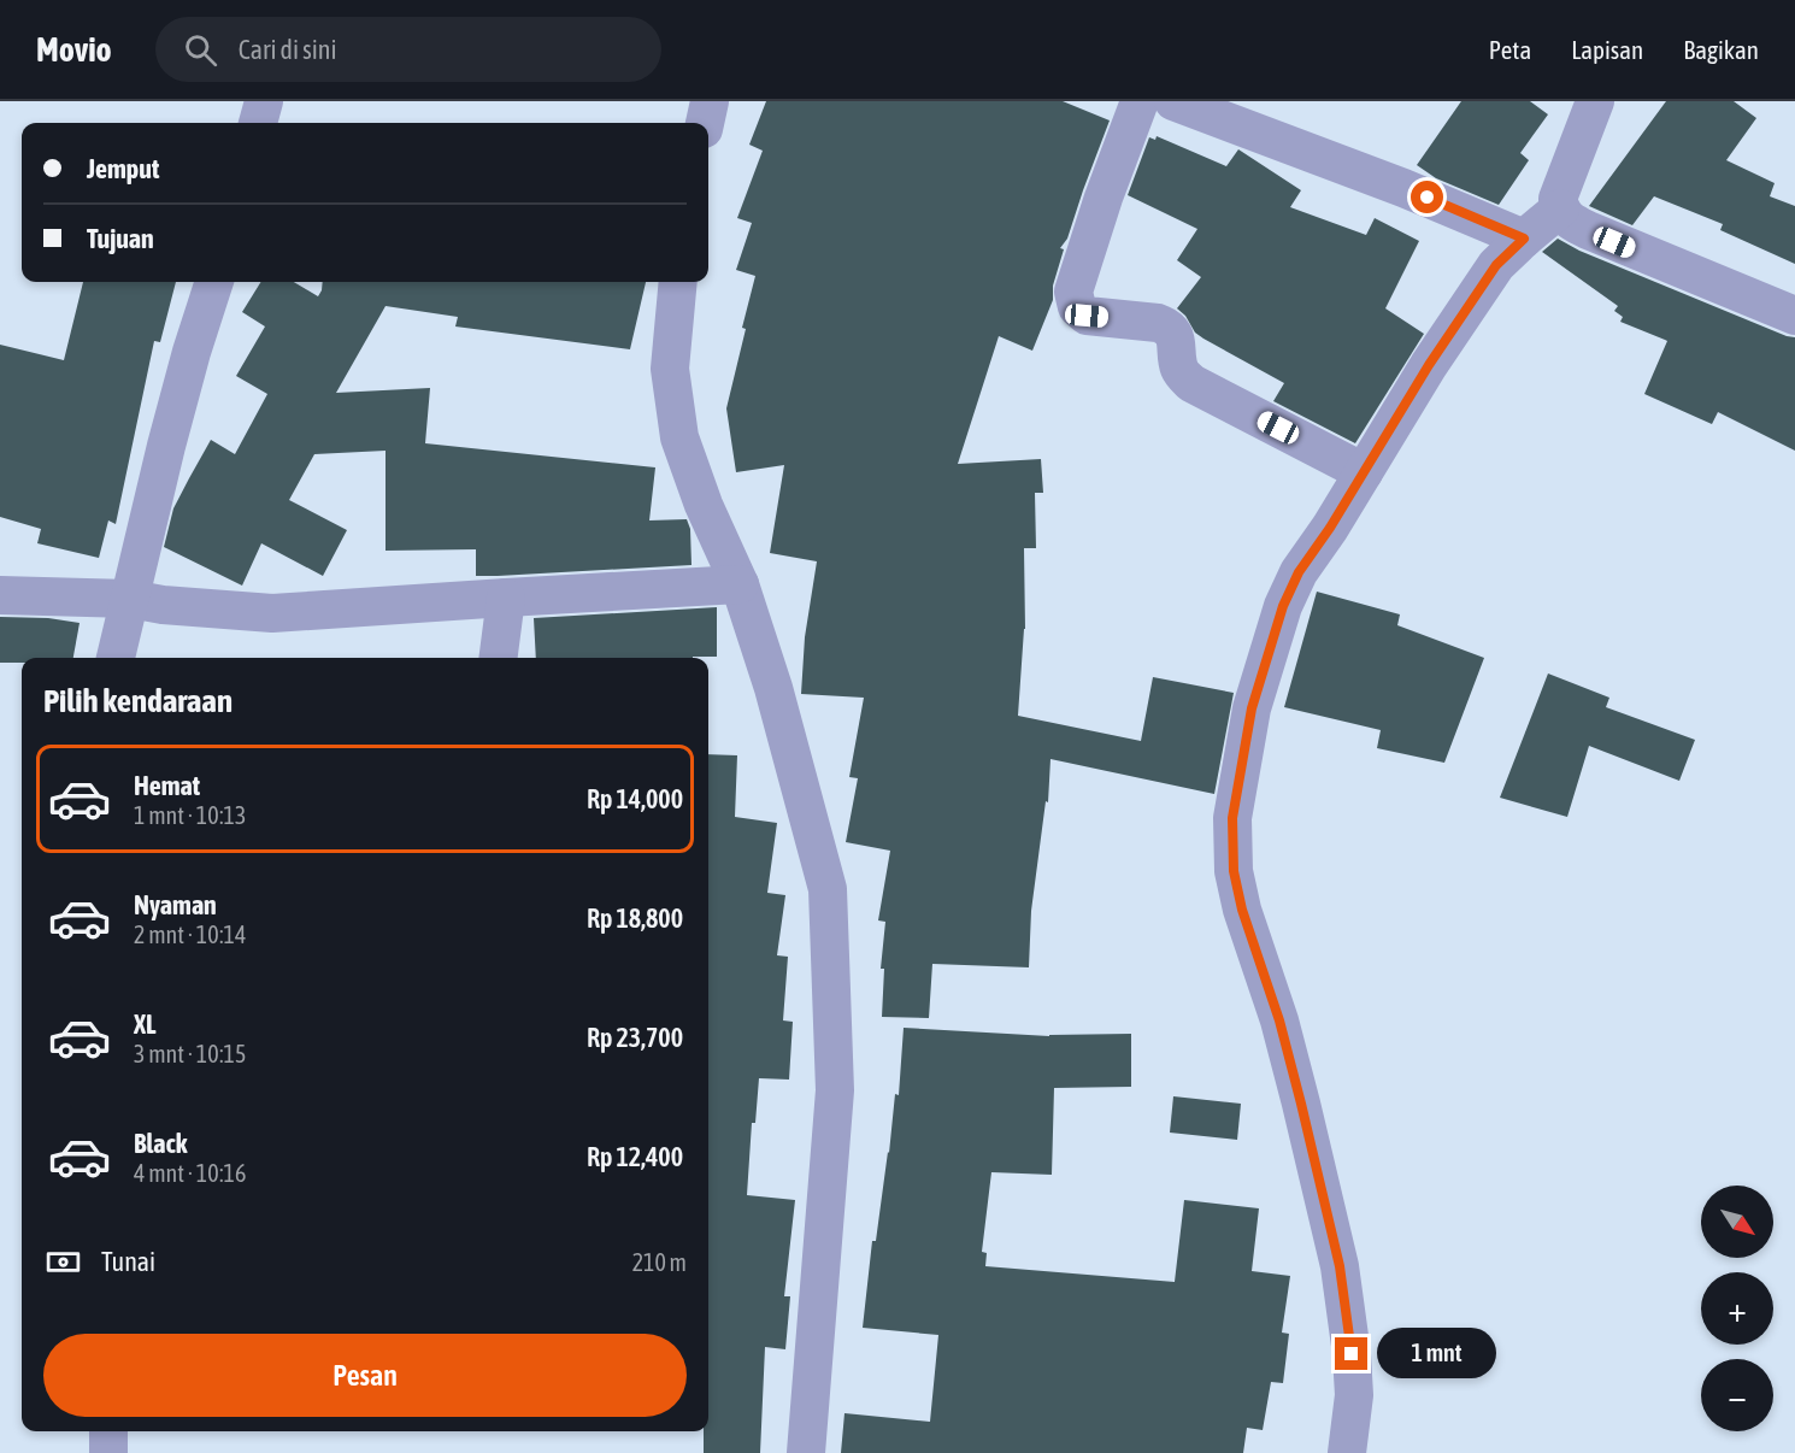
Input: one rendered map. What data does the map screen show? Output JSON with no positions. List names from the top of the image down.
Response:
{
  "north": "bottom right",
  "page": {
    "header": "Movio",
    "search": "Cari di sini",
    "nav": ["Peta", "Lapisan", "Bagikan"],
    "banner": ["Jemput", "Tujuan"],
    "heading": "Pilih kendaraan",
    "list": [
      {
        "name": "Hemat",
        "note": "1 mnt · 10:13",
        "value": "Rp 14,000"
      },
      {
        "name": "Nyaman",
        "note": "2 mnt · 10:14",
        "value": "Rp 18,800"
      },
      {
        "name": "XL",
        "note": "3 mnt · 10:15",
        "value": "Rp 23,700"
      },
      {
        "name": "Black",
        "note": "4 mnt · 10:16",
        "value": "Rp 12,400"
      }
    ],
    "map_buttons": ["+", "−"],
    "pay": ["Tunai", "210 m"],
    "buttons": "Pesan",
    "bubble": "1 mnt"
  }
}
